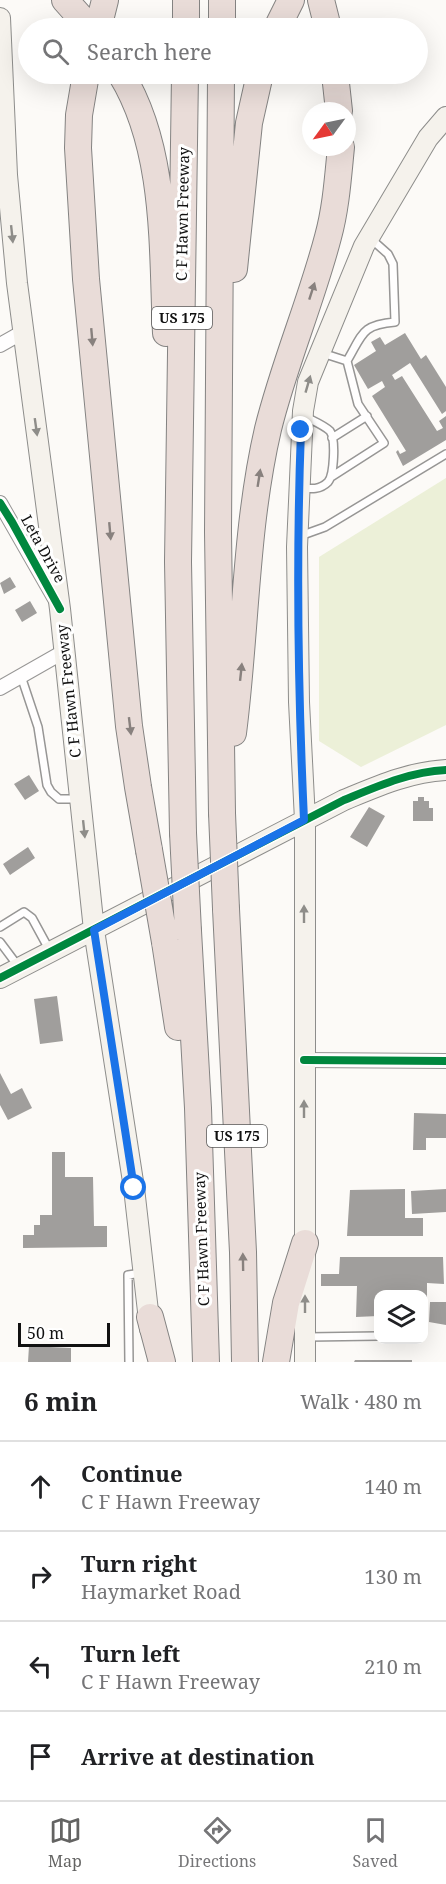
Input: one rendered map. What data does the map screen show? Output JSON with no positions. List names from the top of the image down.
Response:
{
  "streets": {
    "highway": ["C F Hawn Freeway", "US 175"],
    "street": ["Leta Drive"]
  },
  "crossings": [
    ["C F Hawn Freeway", "Leta Drive"]
  ],
  "scale_bar": "50 m",
  "north": "bottom left",
  "page": {
    "search": "Search here",
    "scale": "50 m",
    "heading": ["6 min", "Walk · 480 m"],
    "list": [
      ["Continue", "C F Hawn Freeway", "140 m"],
      ["Turn right", "Haymarket Road", "130 m"],
      ["Turn left", "C F Hawn Freeway", "210 m"],
      "Arrive at destination"
    ],
    "nav": ["Map", "Directions", "Saved"]
  }
}
